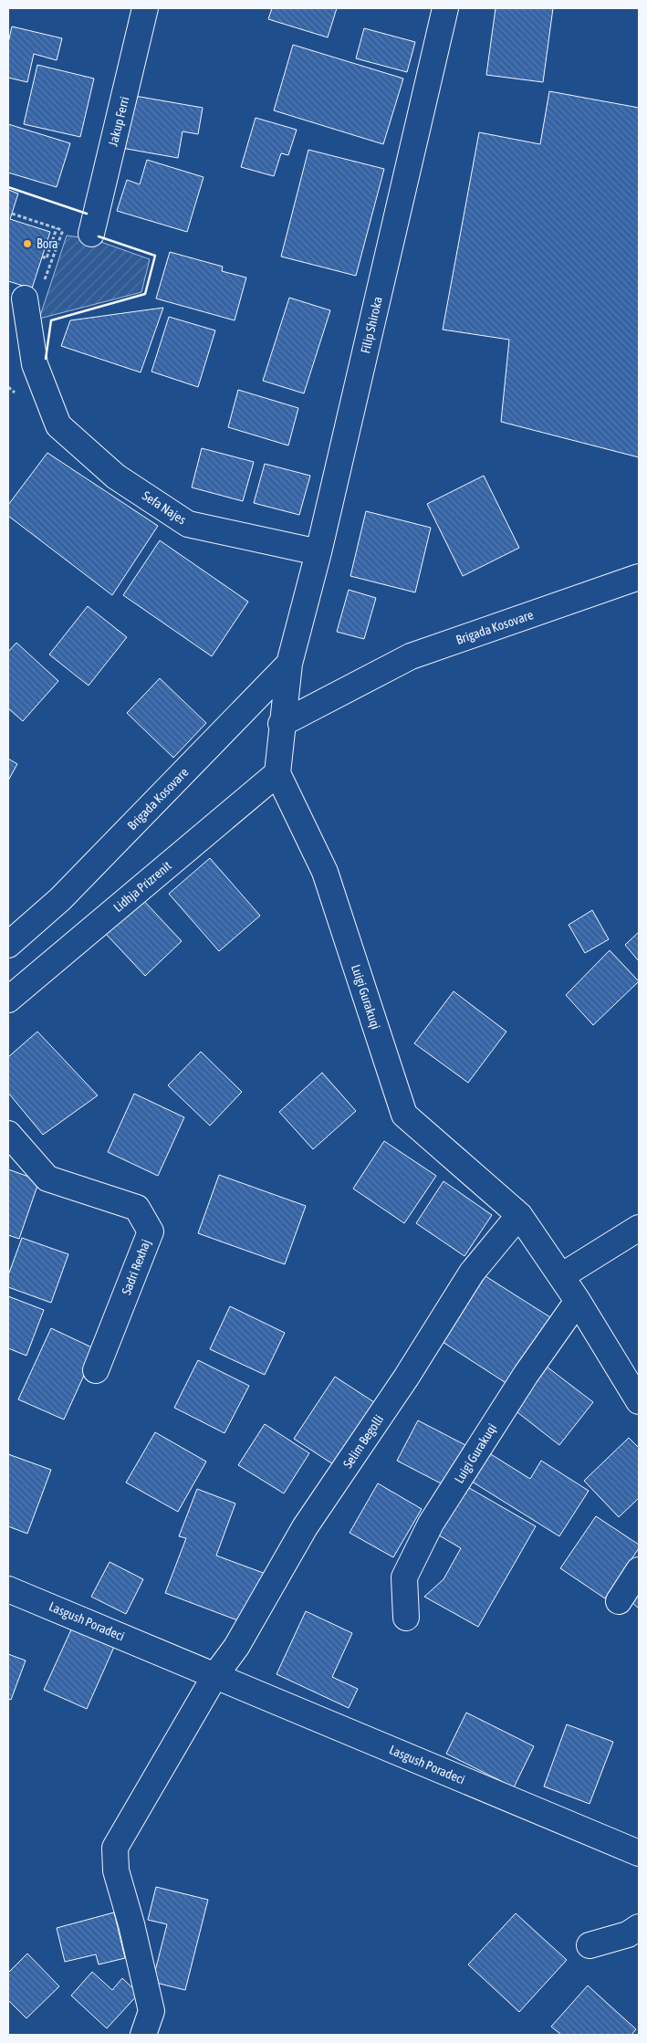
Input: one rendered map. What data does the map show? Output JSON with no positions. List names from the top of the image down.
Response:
{
  "streets": {
    "street": [
      "Jakup Ferri",
      "Filip Shiroka",
      "Sefa Najes",
      "Brigada Kosovare",
      "Lidhja Prizrenit",
      "Luigi Gurakuqi",
      "Sadri Rexhaj",
      "Selim Begolli",
      "Lasgush Poradeci"
    ]
  },
  "crossings": [
    ["Filip Shiroka", "Sefa Najes"],
    ["Filip Shiroka", "Brigada Kosovare"],
    ["Lidhja Prizrenit", "Luigi Gurakuqi"],
    ["Luigi Gurakuqi", "Selim Begolli"],
    ["Selim Begolli", "Lasgush Poradeci"]
  ],
  "places": ["Bora"]
}
